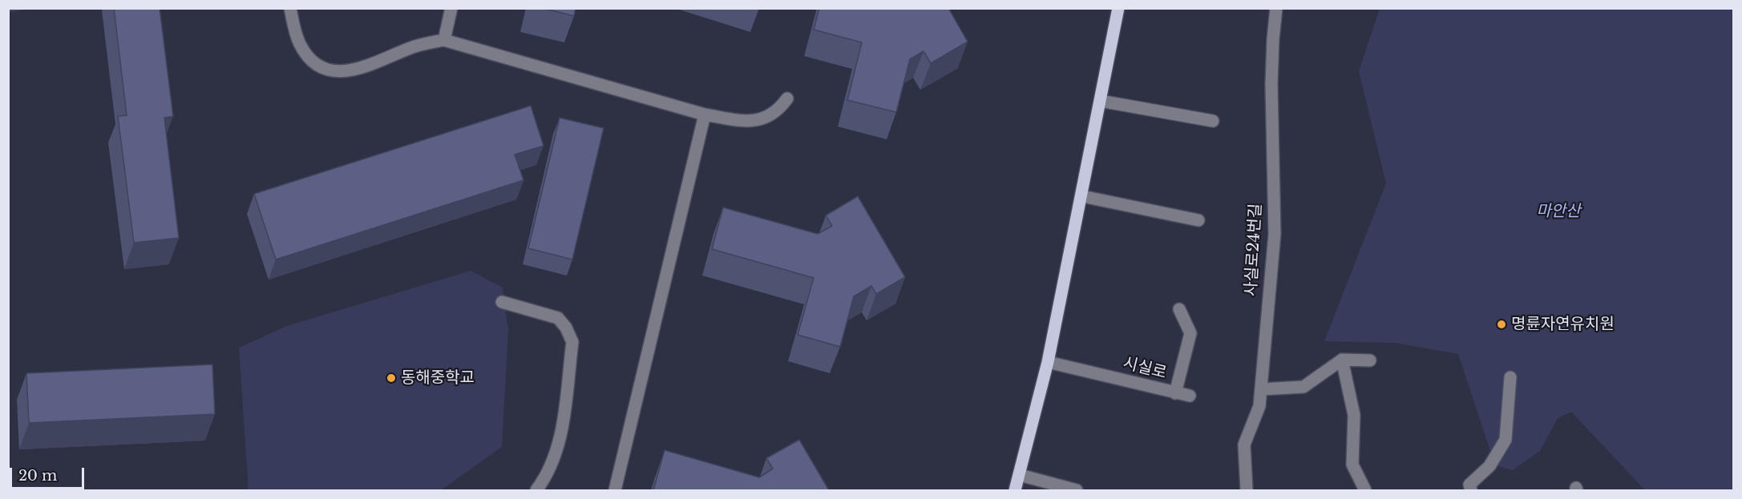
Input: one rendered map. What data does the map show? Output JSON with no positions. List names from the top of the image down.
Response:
{
  "streets": {
    "street": ["사실로24번길", "시실로"]
  },
  "parks": ["마안산"],
  "places": ["명륜자연유치원", "동해중학교"],
  "scale_bar": "20 m"
}
